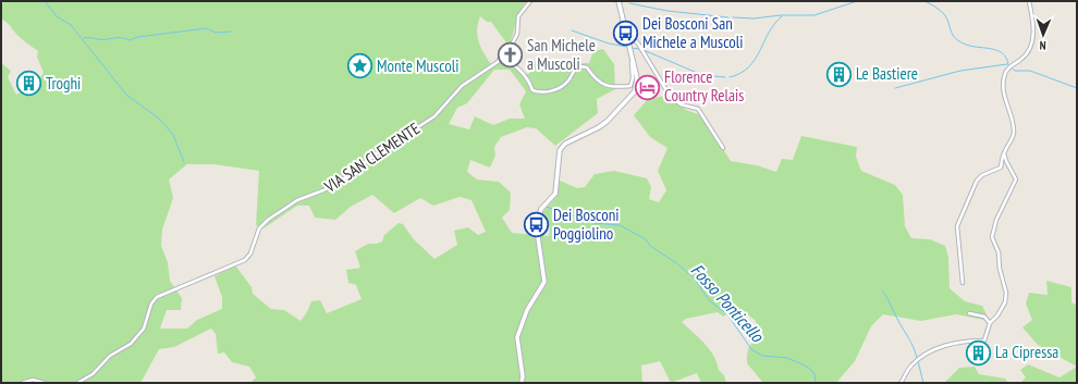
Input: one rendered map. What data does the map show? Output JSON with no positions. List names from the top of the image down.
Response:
{
  "streets": {
    "street": ["VIA SAN CLEMENTE"]
  },
  "water": ["Fosso Ponticello"],
  "places": {
    "bus stop": ["Dei Bosconi San Michele a Muscoli", "Dei Bosconi Poggiolino"],
    "church": ["San Michele a Muscoli"],
    "place": ["Monte Muscoli"],
    "building": ["Le Bastiere", "Troghi", "La Cipressa"],
    "hotel": ["Florence Country Relais"]
  },
  "north": "bottom"
}
